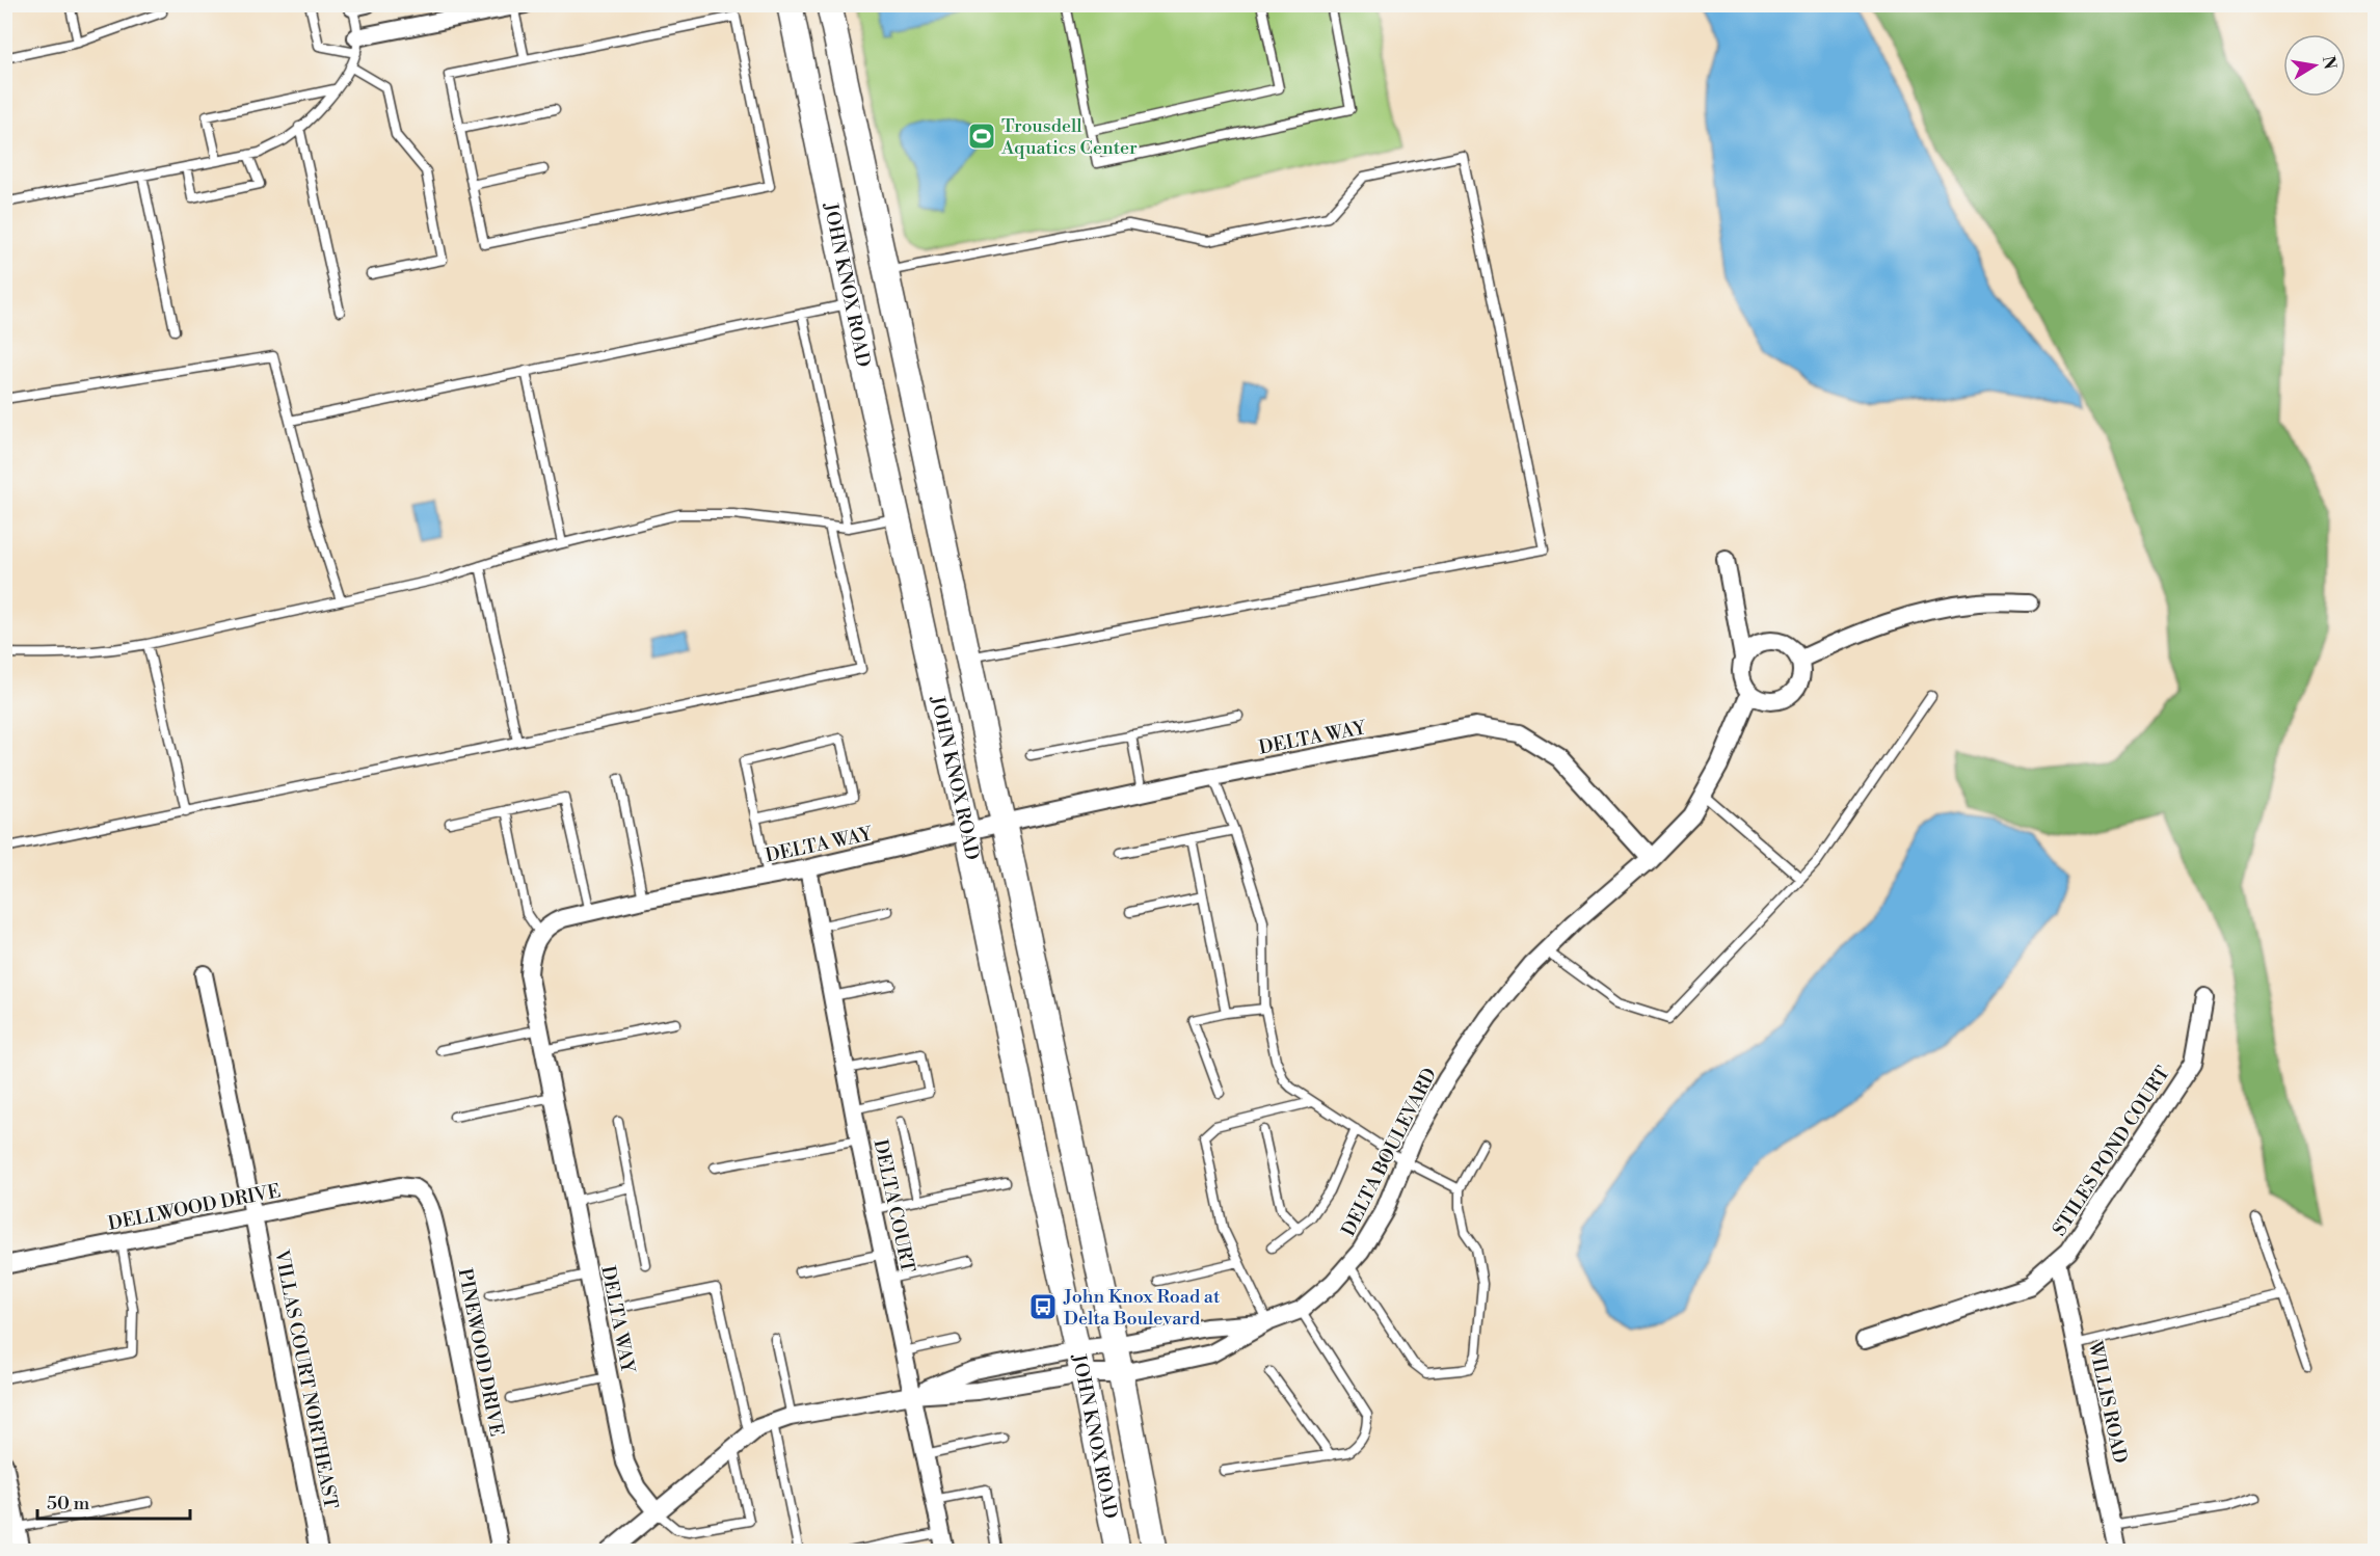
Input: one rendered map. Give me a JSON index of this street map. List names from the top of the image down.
{
  "streets": {
    "main road": ["JOHN KNOX ROAD"],
    "street": [
      "DELTA WAY",
      "STILES POND COURT",
      "DELTA BOULEVARD",
      "DELTA COURT",
      "DELLWOOD DRIVE",
      "PINEWOOD DRIVE",
      "VILLAS COURT NORTHEAST",
      "WILLIS ROAD"
    ]
  },
  "crossings": [
    ["JOHN KNOX ROAD", "DELTA WAY"],
    ["JOHN KNOX ROAD", "DELTA BOULEVARD"],
    ["DELTA WAY", "DELTA BOULEVARD"],
    ["DELTA WAY", "DELTA COURT"],
    ["STILES POND COURT", "WILLIS ROAD"],
    ["DELTA BOULEVARD", "DELTA COURT"],
    ["DELLWOOD DRIVE", "PINEWOOD DRIVE"],
    ["DELLWOOD DRIVE", "VILLAS COURT NORTHEAST"]
  ],
  "places": {
    "sports": ["Trousdell Aquatics Center"],
    "bus stop": ["John Knox Road at Delta Boulevard"]
  },
  "scale_bar": "50 m",
  "north": "right"
}
